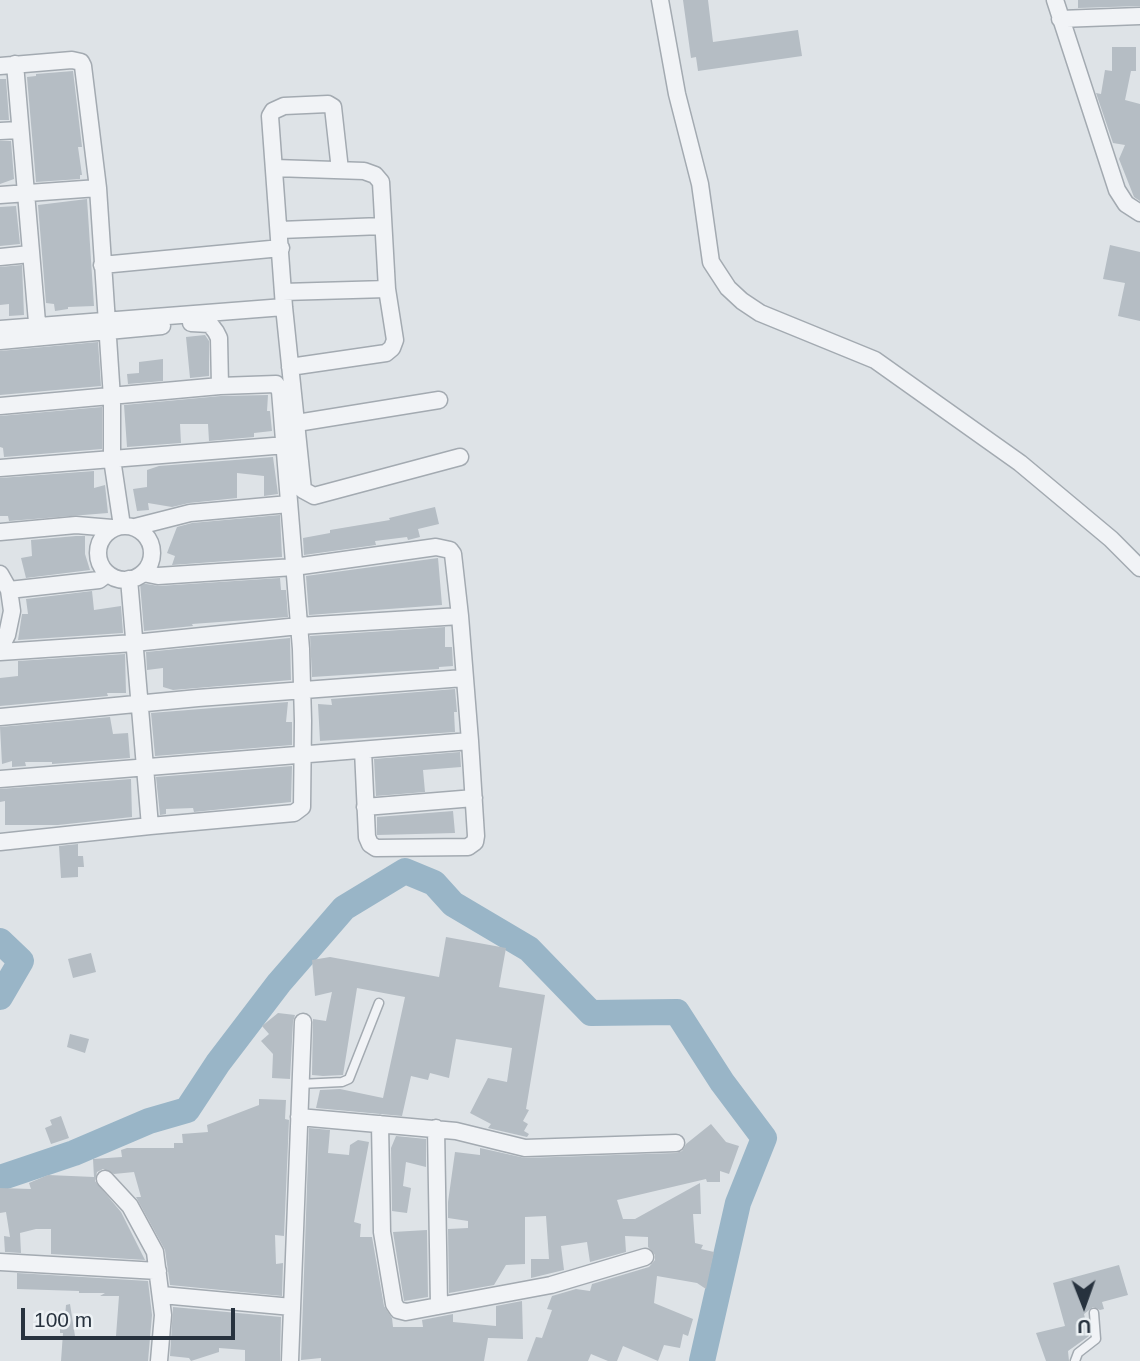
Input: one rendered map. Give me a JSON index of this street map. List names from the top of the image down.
{
  "scale_bar": "100 m",
  "north": "bottom"
}
